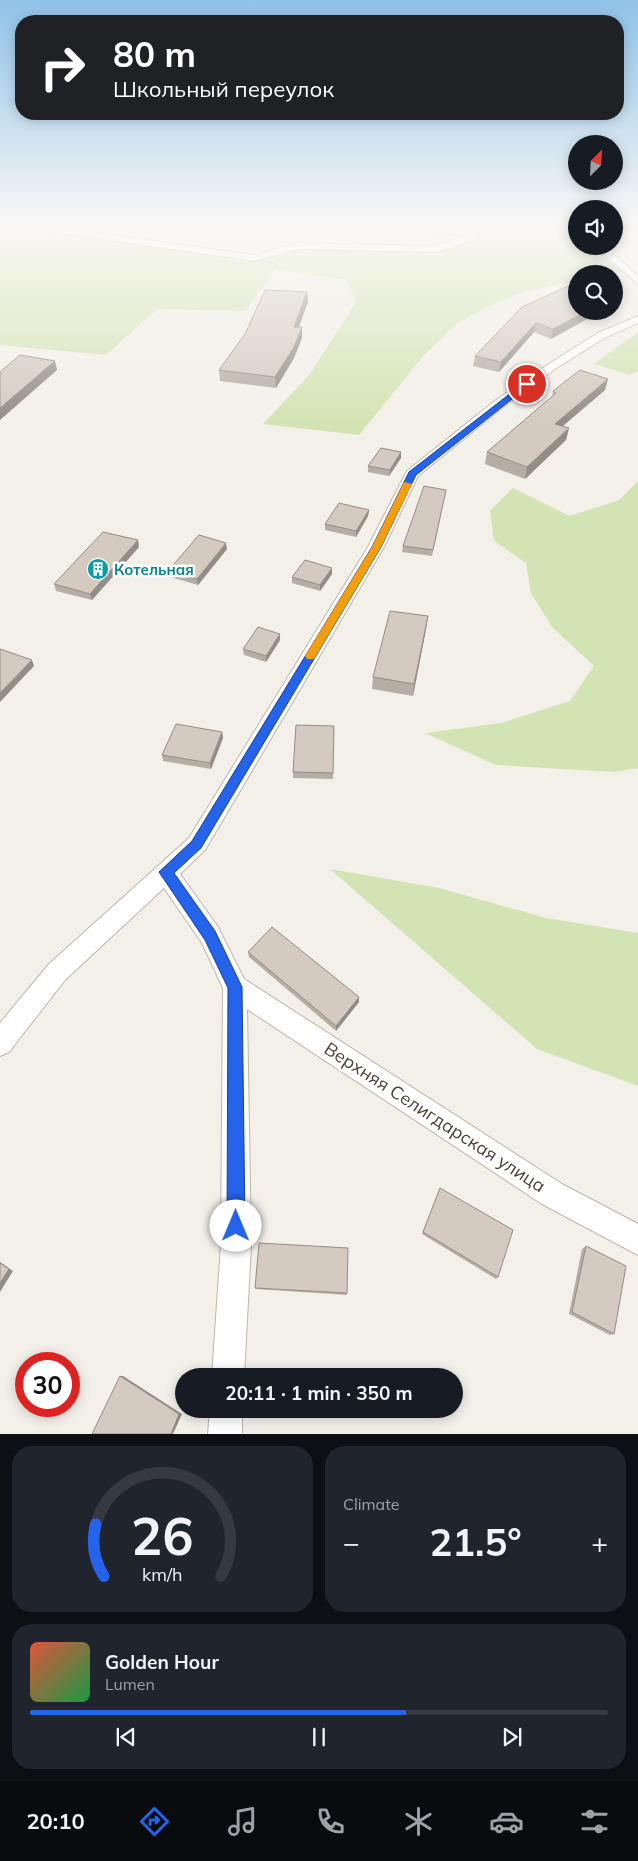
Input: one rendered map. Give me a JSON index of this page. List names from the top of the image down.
{
  "streets": {
    "street": ["Верхняя Селигдарская улица"]
  },
  "places": {
    "building": ["Котельная"]
  },
  "north": "top right",
  "page": {
    "turn": ["80 m", "Школьный переулок"],
    "limit": "30",
    "trip": "20:11 · 1 min · 350 m",
    "tile": "Climate",
    "heat": ["−", "21.5°", "+"],
    "song": ["Golden Hour", "Lumen"],
    "tabs": "20:10",
    "gauge": ["26", "km/h"]
  }
}
